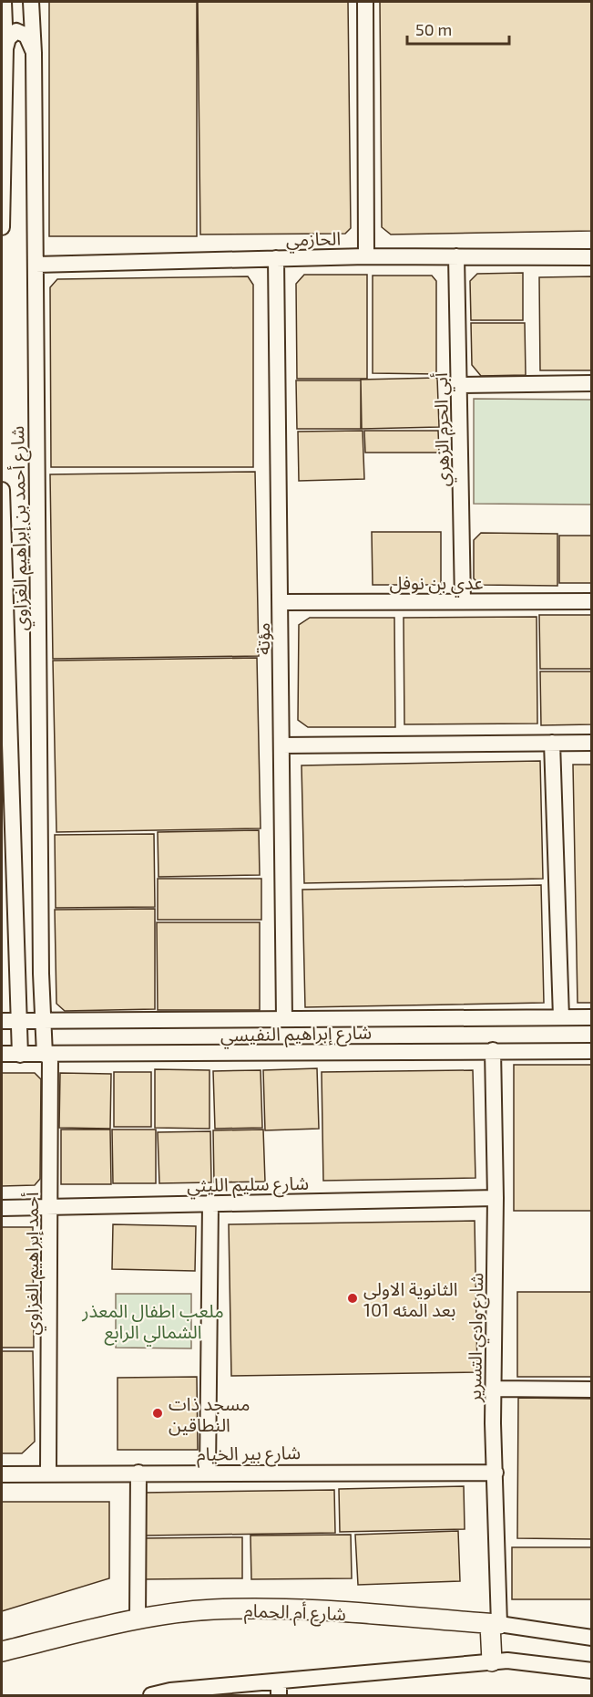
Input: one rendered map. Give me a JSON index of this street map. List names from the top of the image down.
{
  "streets": {
    "main road": ["شارع أم الحمام"],
    "street": [
      "الحازمي",
      "أبي الحرم الزهري",
      "شارع أحمد بن إبراهيم الغزاوي",
      "عدي بن نوفل",
      "مؤتة",
      "شارع إبراهيم النفيسي",
      "شارع سليم الليثي",
      "أحمد إبراهيم الغزاوي",
      "شارع وادي التسرير",
      "شارع بير الخيام"
    ]
  },
  "crossings": [
    ["الحازمي", "أبي الحرم الزهري"],
    ["الحازمي", "شارع أحمد بن إبراهيم الغزاوي"],
    ["الحازمي", "مؤتة"],
    ["أبي الحرم الزهري", "عدي بن نوفل"],
    ["شارع أحمد بن إبراهيم الغزاوي", "شارع إبراهيم النفيسي"],
    ["شارع أحمد بن إبراهيم الغزاوي", "أحمد إبراهيم الغزاوي"],
    ["عدي بن نوفل", "مؤتة"],
    ["مؤتة", "شارع إبراهيم النفيسي"],
    ["شارع إبراهيم النفيسي", "أحمد إبراهيم الغزاوي"],
    ["شارع إبراهيم النفيسي", "شارع وادي التسرير"],
    ["شارع سليم الليثي", "أحمد إبراهيم الغزاوي"],
    ["شارع سليم الليثي", "شارع وادي التسرير"],
    ["أحمد إبراهيم الغزاوي", "شارع بير الخيام"],
    ["شارع وادي التسرير", "شارع بير الخيام"],
    ["شارع وادي التسرير", "شارع أم الحمام"]
  ],
  "parks": ["ملعب اطفال المعذر الشمالي الرابع"],
  "places": ["الثانوية الاولى بعد المئه 101", "مسجد ذات النطاقين"],
  "scale_bar": "50 m"
}
